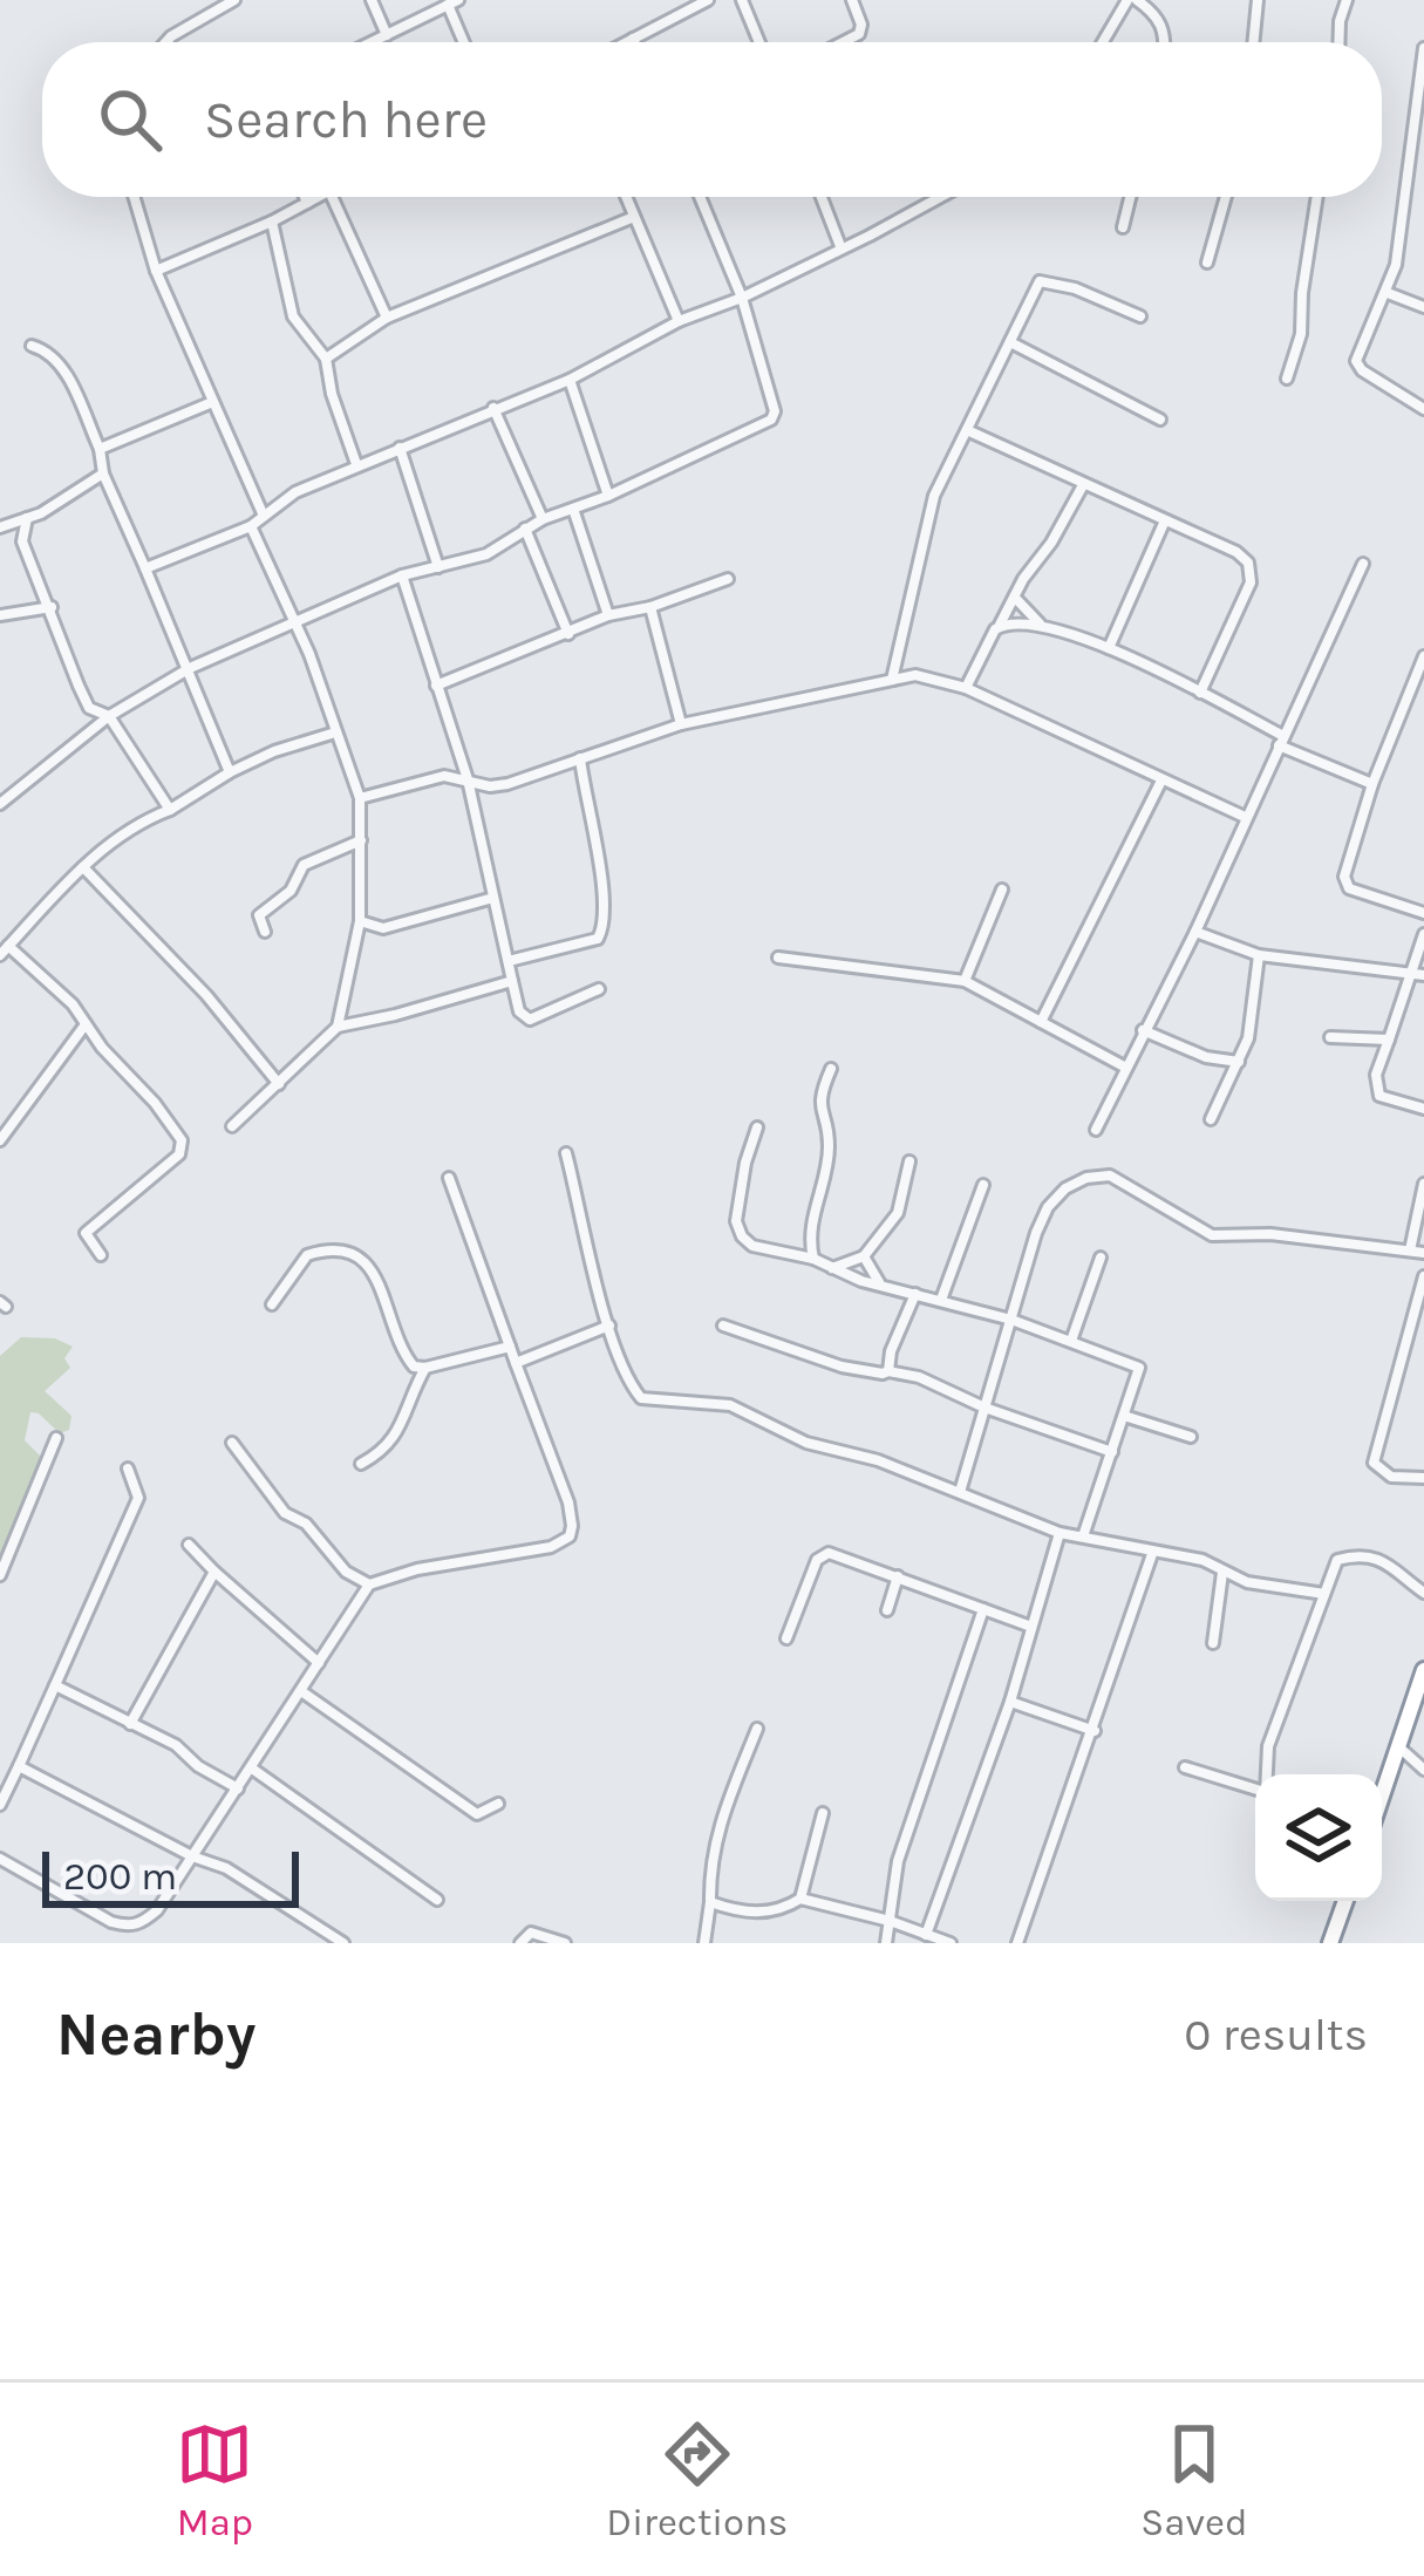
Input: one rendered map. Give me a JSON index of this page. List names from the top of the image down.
{
  "scale_bar": "200 m",
  "page": {
    "search": "Search here",
    "scale": "200 m",
    "heading": ["Nearby", "0 results"],
    "nav": ["Map", "Directions", "Saved"]
  }
}
